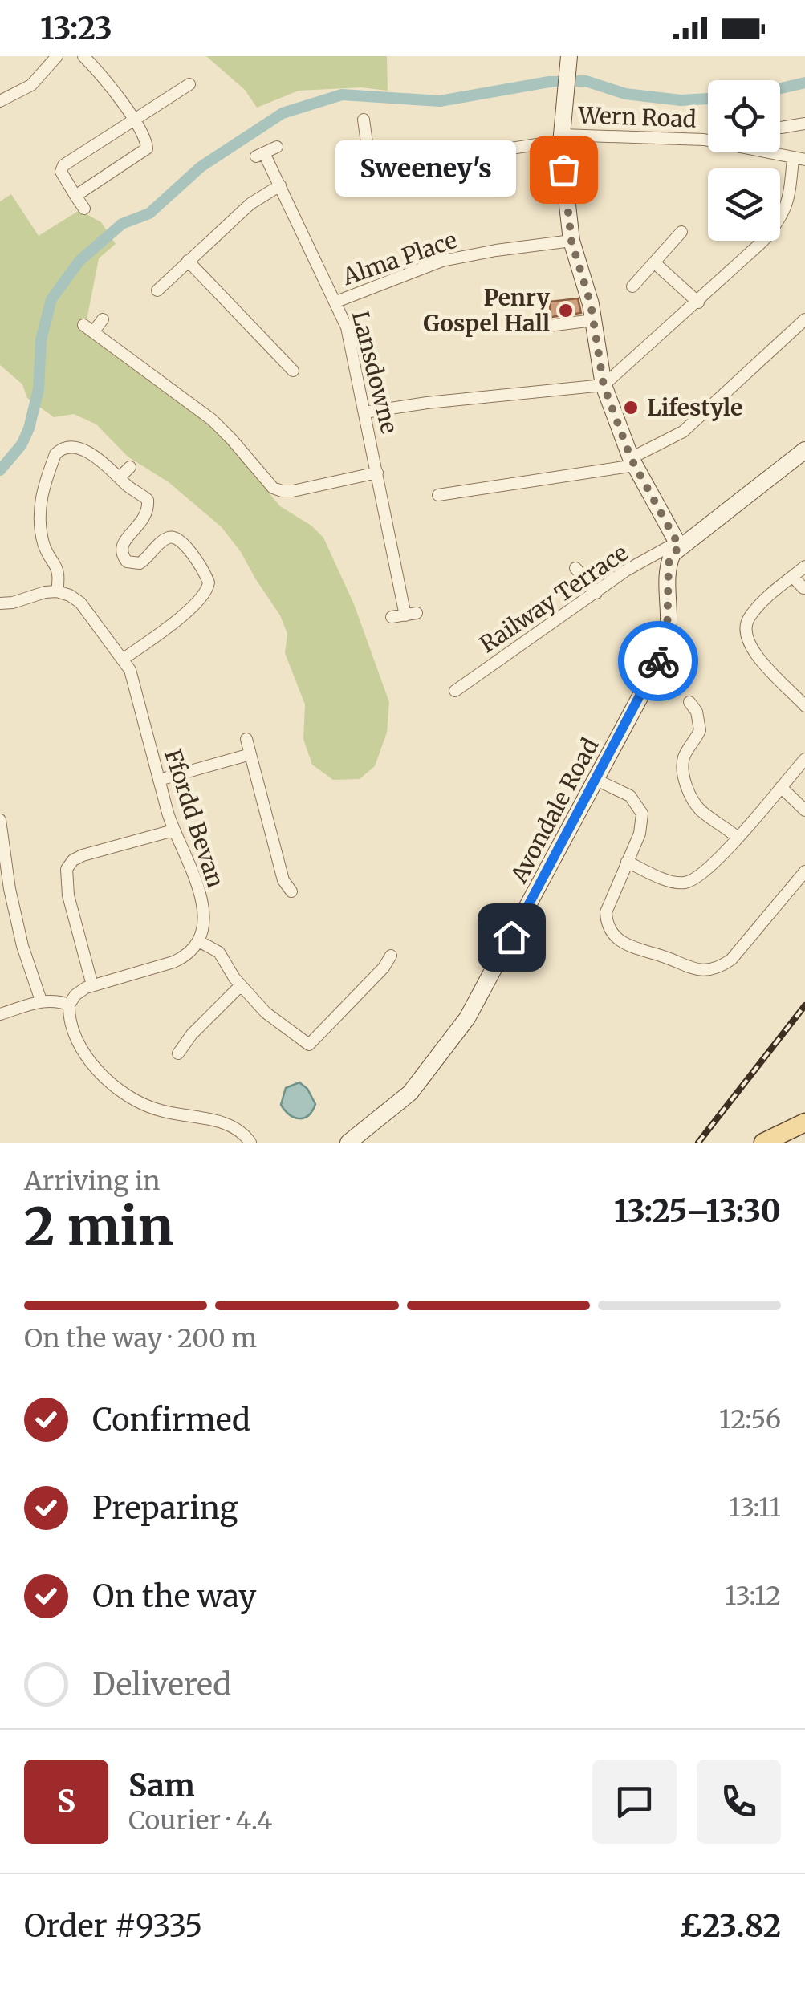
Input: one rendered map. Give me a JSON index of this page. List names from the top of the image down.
{
  "streets": {
    "street": [
      "Wern Road",
      "Alma Place",
      "Lansdowne",
      "Railway Terrace",
      "Avondale Road",
      "Ffordd Bevan"
    ]
  },
  "crossings": [
    ["Alma Place", "Lansdowne"],
    ["Railway Terrace", "Avondale Road"]
  ],
  "places": ["Sweeney's", "Penry Gospel Hall", "Lifestyle"],
  "page": {
    "status": "13:23",
    "bubble": "Sweeney's",
    "heading": ["2 min", "Arriving in", "13:25–13:30"],
    "panel": [
      "Sam",
      "Courier · 4.4",
      "Order #9335",
      "£23.82"
    ],
    "bar": "On the way · 200 m",
    "list": [
      ["Confirmed", "12:56"],
      ["Preparing", "13:11"],
      ["On the way", "13:12"],
      "Delivered"
    ],
    "round": "S"
  }
}
